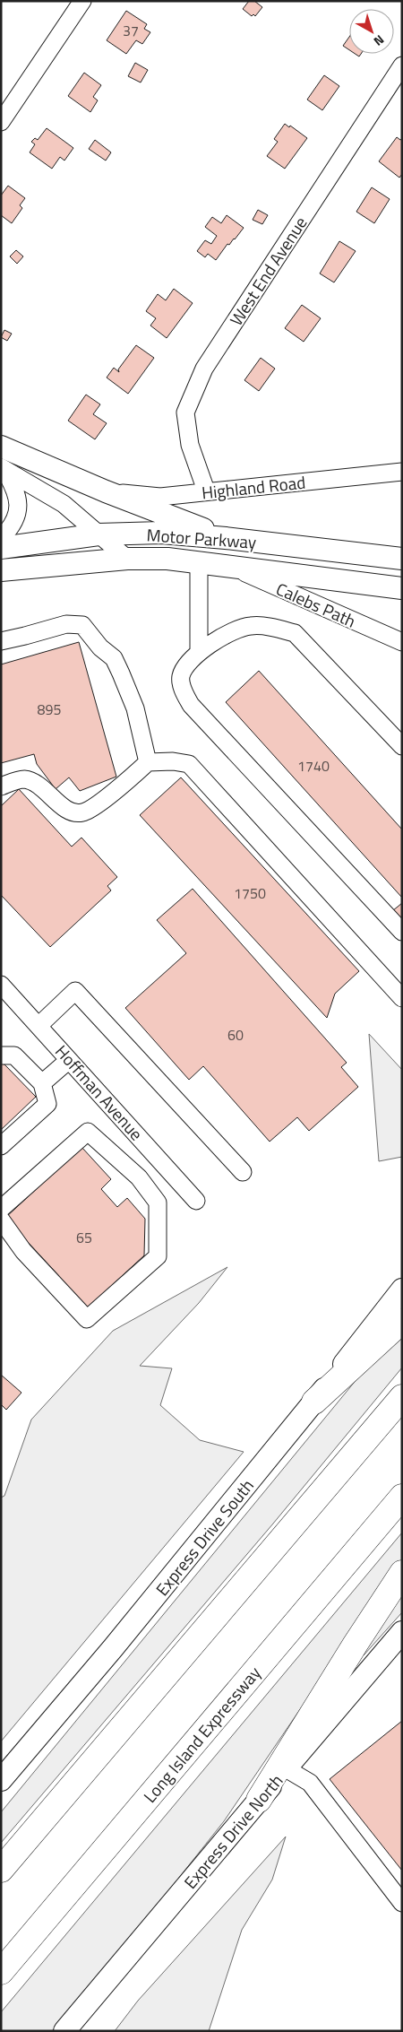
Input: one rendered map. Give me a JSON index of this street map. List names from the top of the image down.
{
  "streets": {
    "highway": ["Long Island Expressway"],
    "main road": ["Motor Parkway", "Express Drive South", "Express Drive North"],
    "street": [
      "West End Avenue",
      "Highland Road",
      "Calebs Path",
      "Hoffman Avenue"
    ]
  },
  "crossings": [
    ["West End Avenue", "Highland Road"],
    ["Motor Parkway", "Calebs Path"]
  ],
  "house_numbers": [
    "37",
    "895",
    "1740",
    "1750",
    "60",
    "65"
  ],
  "north": "bottom right"
}
